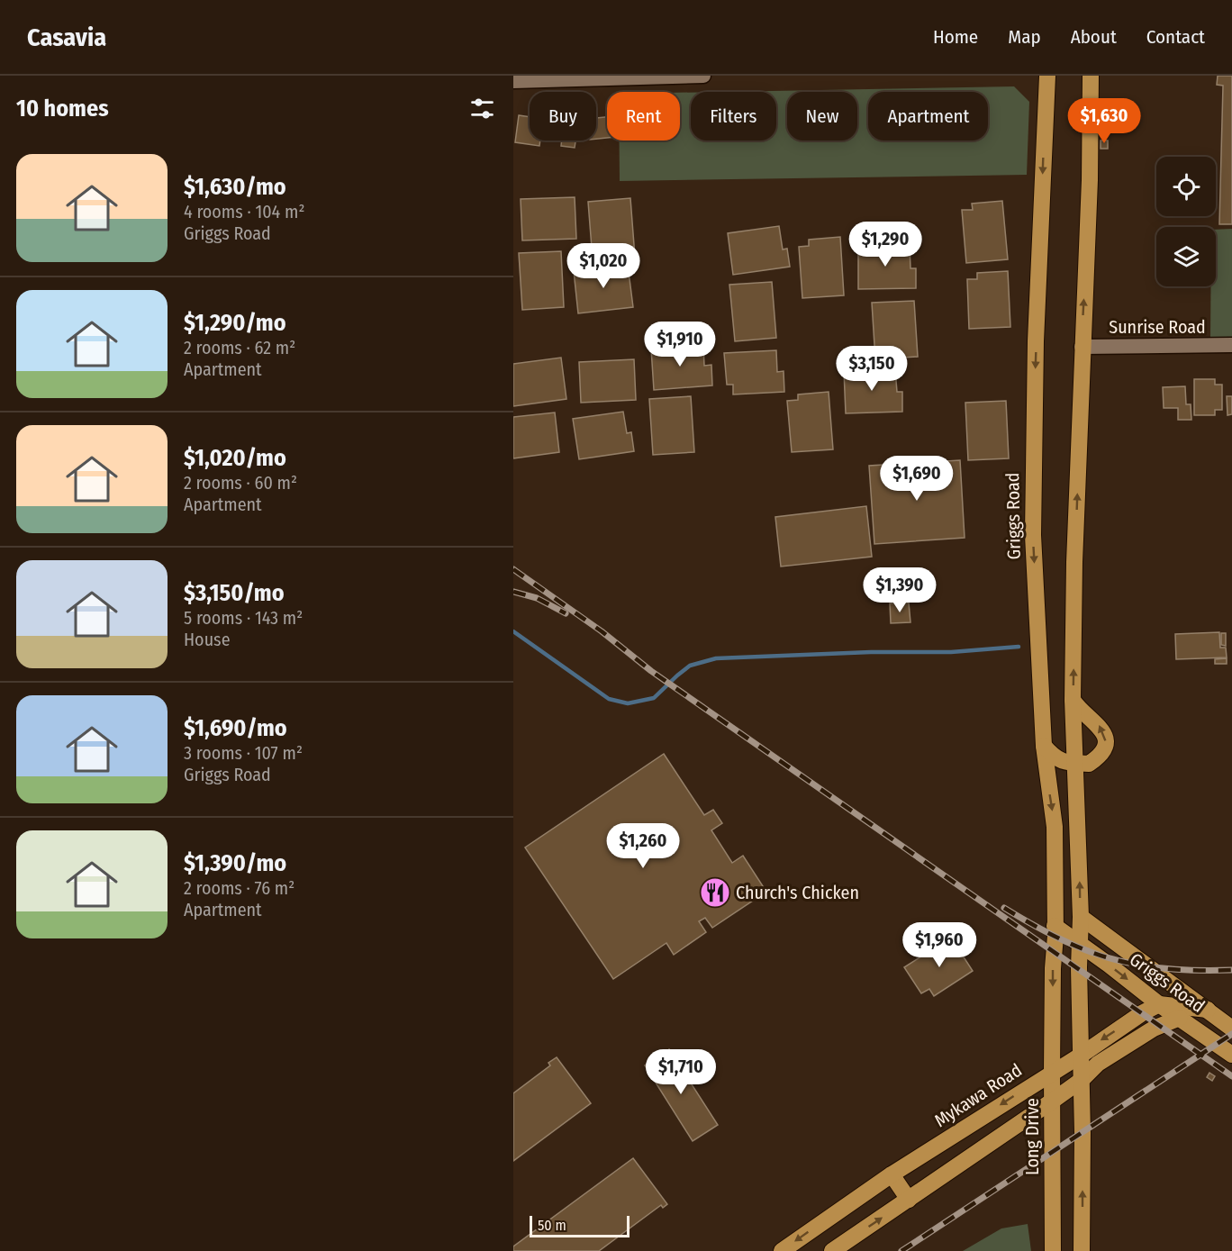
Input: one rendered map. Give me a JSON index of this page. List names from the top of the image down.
{
  "streets": {
    "main road": ["Griggs Road", "Mykawa Road", "Long Drive"],
    "street": ["Sunrise Road"]
  },
  "crossings": [
    ["Griggs Road", "Mykawa Road"],
    ["Griggs Road", "Long Drive"],
    ["Mykawa Road", "Long Drive"]
  ],
  "places": {
    "restaurant": ["Church's Chicken"]
  },
  "scale_bar": "50 m",
  "page": {
    "header": "Casavia",
    "nav": [
      "Home",
      "Map",
      "About",
      "Contact"
    ],
    "heading": "10 homes",
    "chip": [
      "Buy",
      "Rent",
      "Filters",
      "New",
      "Apartment"
    ],
    "price": [
      "$1,630",
      "$1,290",
      "$1,020",
      "$1,910",
      "$3,150",
      "$1,690",
      "$1,390",
      "$1,260",
      "$1,960",
      "$1,710"
    ],
    "list": [
      {
        "name": "$1,630/mo",
        "note": "4 rooms · 104 m² · Griggs Road"
      },
      {
        "name": "$1,290/mo",
        "note": "2 rooms · 62 m² · Apartment"
      },
      {
        "name": "$1,020/mo",
        "note": "2 rooms · 60 m² · Apartment"
      },
      {
        "name": "$3,150/mo",
        "note": "5 rooms · 143 m² · House"
      },
      {
        "name": "$1,690/mo",
        "note": "3 rooms · 107 m² · Griggs Road"
      },
      {
        "name": "$1,390/mo",
        "note": "2 rooms · 76 m² · Apartment"
      }
    ],
    "scale": "50 m"
  }
}
